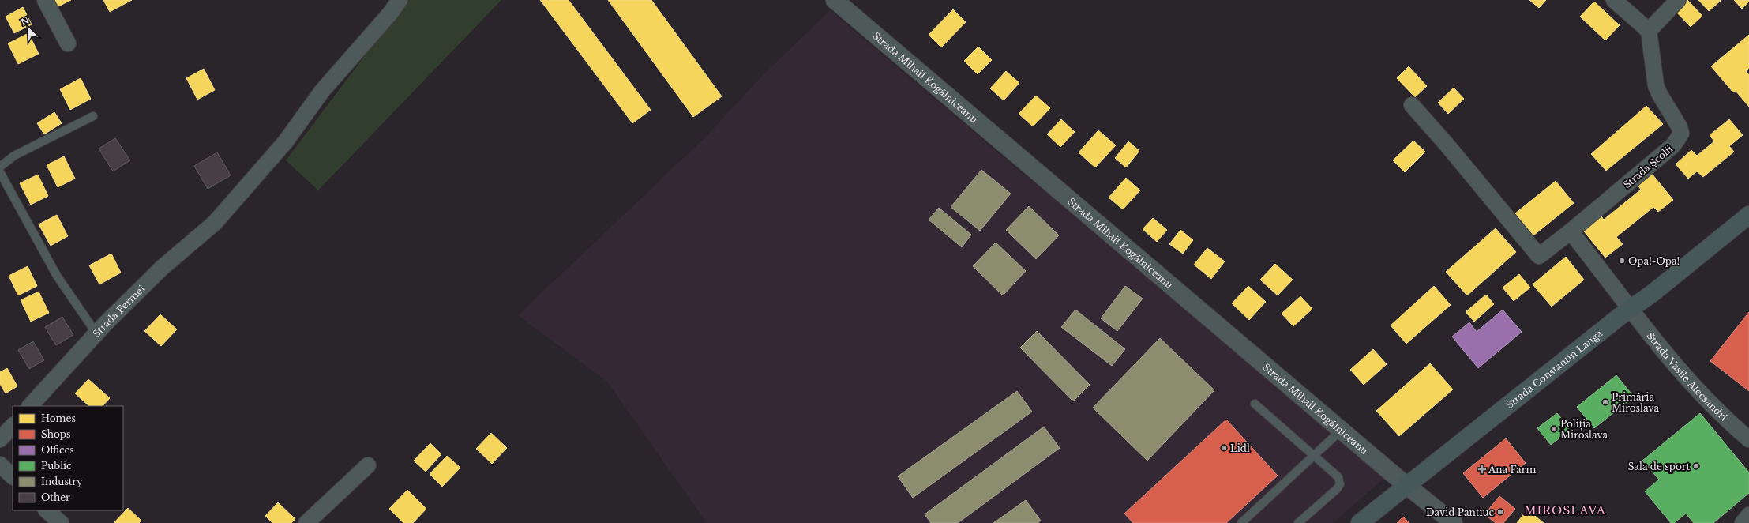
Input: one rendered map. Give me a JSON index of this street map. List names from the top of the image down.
{
  "streets": {
    "main road": ["Strada Constantin Langa"],
    "street": [
      "Strada Mihail Kogălniceanu",
      "Strada Școlii",
      "Strada Fermei",
      "Strada Vasile Alecsandri"
    ]
  },
  "crossings": [
    ["Strada Mihail Kogălniceanu", "Strada Constantin Langa"],
    ["Strada Constantin Langa", "Strada Vasile Alecsandri"]
  ],
  "districts": ["MIROSLAVA"],
  "places": {
    "other": [
      "Opa!-Opa!",
      "Primăria Miroslava",
      "Poliția Miroslava",
      "Lidl",
      "Sala de sport",
      "David Pantiuc"
    ],
    "health": ["Ana Farm"]
  },
  "legend": [
    "Homes",
    "Shops",
    "Offices",
    "Public",
    "Industry",
    "Other"
  ],
  "north": "top left"
}
